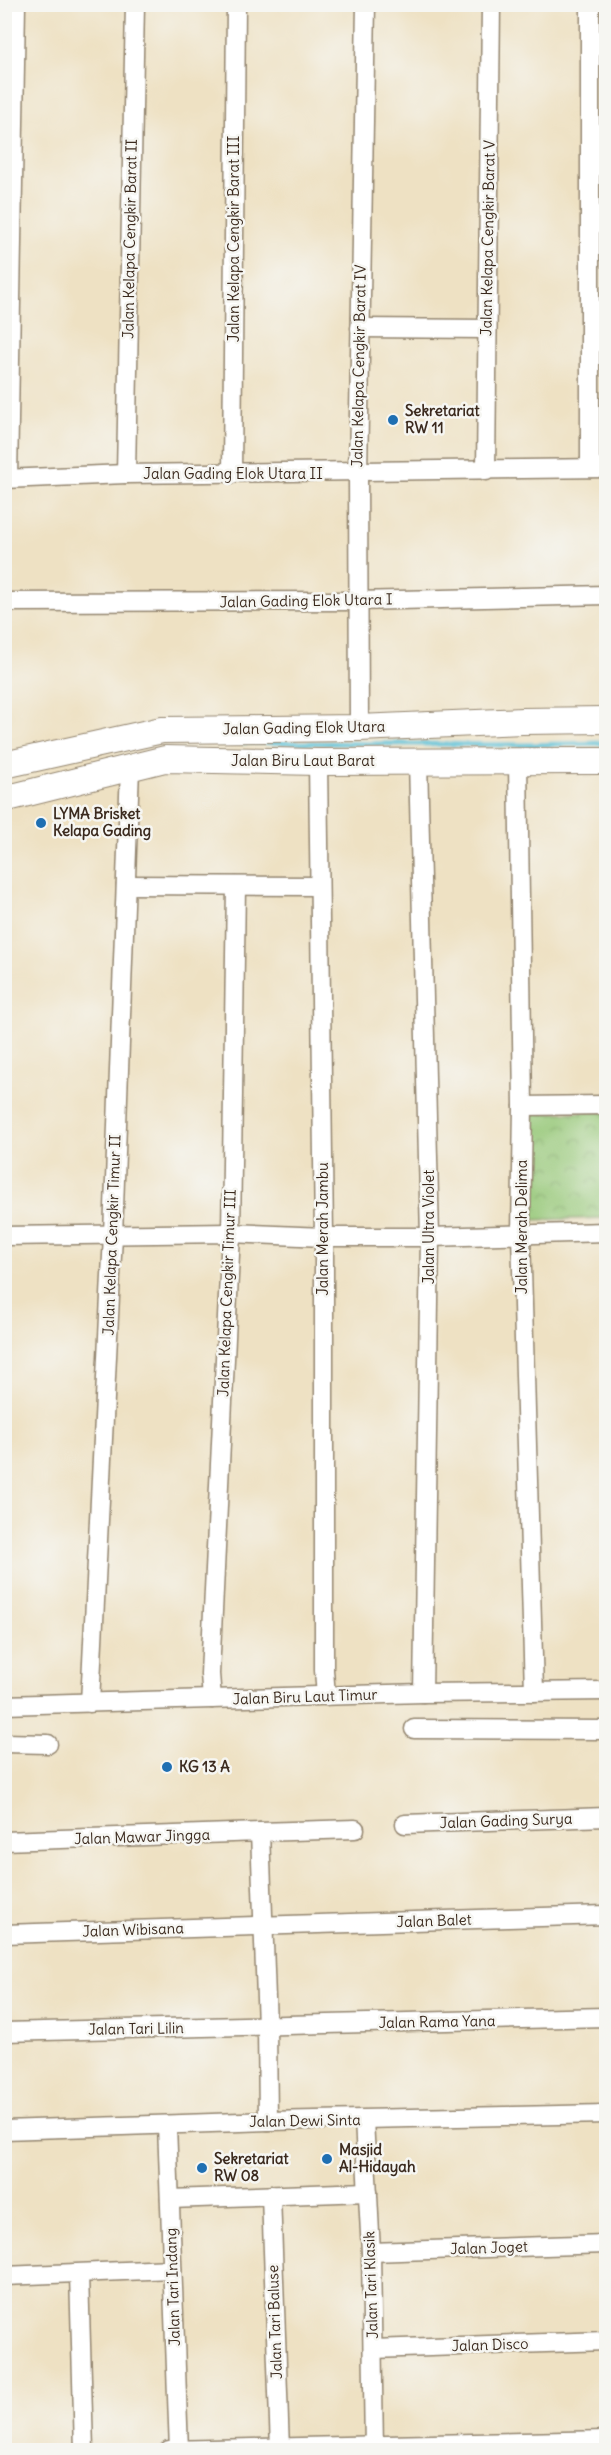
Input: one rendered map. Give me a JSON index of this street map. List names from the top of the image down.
{
  "streets": {
    "street": [
      "Jalan Kelapa Cengkir Barat V",
      "Jalan Kelapa Cengkir Barat II",
      "Jalan Kelapa Cengkir Barat III",
      "Jalan Kelapa Cengkir Barat IV",
      "Jalan Gading Elok Utara II",
      "Jalan Gading Elok Utara I",
      "Jalan Gading Elok Utara",
      "Jalan Biru Laut Barat",
      "Jalan Ultra Violet",
      "Jalan Merah Delima",
      "Jalan Merah Jambu",
      "Jalan Kelapa Cengkir Timur II",
      "Jalan Kelapa Cengkir Timur III",
      "Jalan Biru Laut Timur",
      "Jalan Gading Surya",
      "Jalan Mawar Jingga",
      "Jalan Balet",
      "Jalan Wibisana",
      "Jalan Rama Yana",
      "Jalan Tari Lilin",
      "Jalan Dewi Sinta",
      "Jalan Joget",
      "Jalan Tari Klasik",
      "Jalan Tari Indang",
      "Jalan Tari Baluse",
      "Jalan Disco"
    ]
  },
  "crossings": [
    ["Jalan Kelapa Cengkir Barat V", "Jalan Gading Elok Utara II"],
    ["Jalan Kelapa Cengkir Barat II", "Jalan Gading Elok Utara II"],
    ["Jalan Kelapa Cengkir Barat III", "Jalan Gading Elok Utara II"],
    ["Jalan Kelapa Cengkir Barat IV", "Jalan Gading Elok Utara II"],
    ["Jalan Kelapa Cengkir Barat IV", "Jalan Gading Elok Utara I"],
    ["Jalan Kelapa Cengkir Barat IV", "Jalan Gading Elok Utara"],
    ["Jalan Biru Laut Barat", "Jalan Ultra Violet"],
    ["Jalan Biru Laut Barat", "Jalan Merah Delima"],
    ["Jalan Biru Laut Barat", "Jalan Merah Jambu"],
    ["Jalan Biru Laut Barat", "Jalan Kelapa Cengkir Timur II"],
    ["Jalan Ultra Violet", "Jalan Biru Laut Timur"],
    ["Jalan Merah Delima", "Jalan Biru Laut Timur"],
    ["Jalan Merah Jambu", "Jalan Biru Laut Timur"],
    ["Jalan Kelapa Cengkir Timur II", "Jalan Biru Laut Timur"],
    ["Jalan Kelapa Cengkir Timur III", "Jalan Biru Laut Timur"],
    ["Jalan Balet", "Jalan Wibisana"],
    ["Jalan Rama Yana", "Jalan Tari Lilin"],
    ["Jalan Dewi Sinta", "Jalan Tari Klasik"],
    ["Jalan Dewi Sinta", "Jalan Tari Indang"],
    ["Jalan Joget", "Jalan Tari Klasik"],
    ["Jalan Tari Klasik", "Jalan Disco"]
  ],
  "places": [
    "Sekretariat RW 11",
    "LYMA Brisket Kelapa Gading",
    "KG 13 A",
    "Masjid Al-Hidayah",
    "Sekretariat RW 08"
  ]
}
